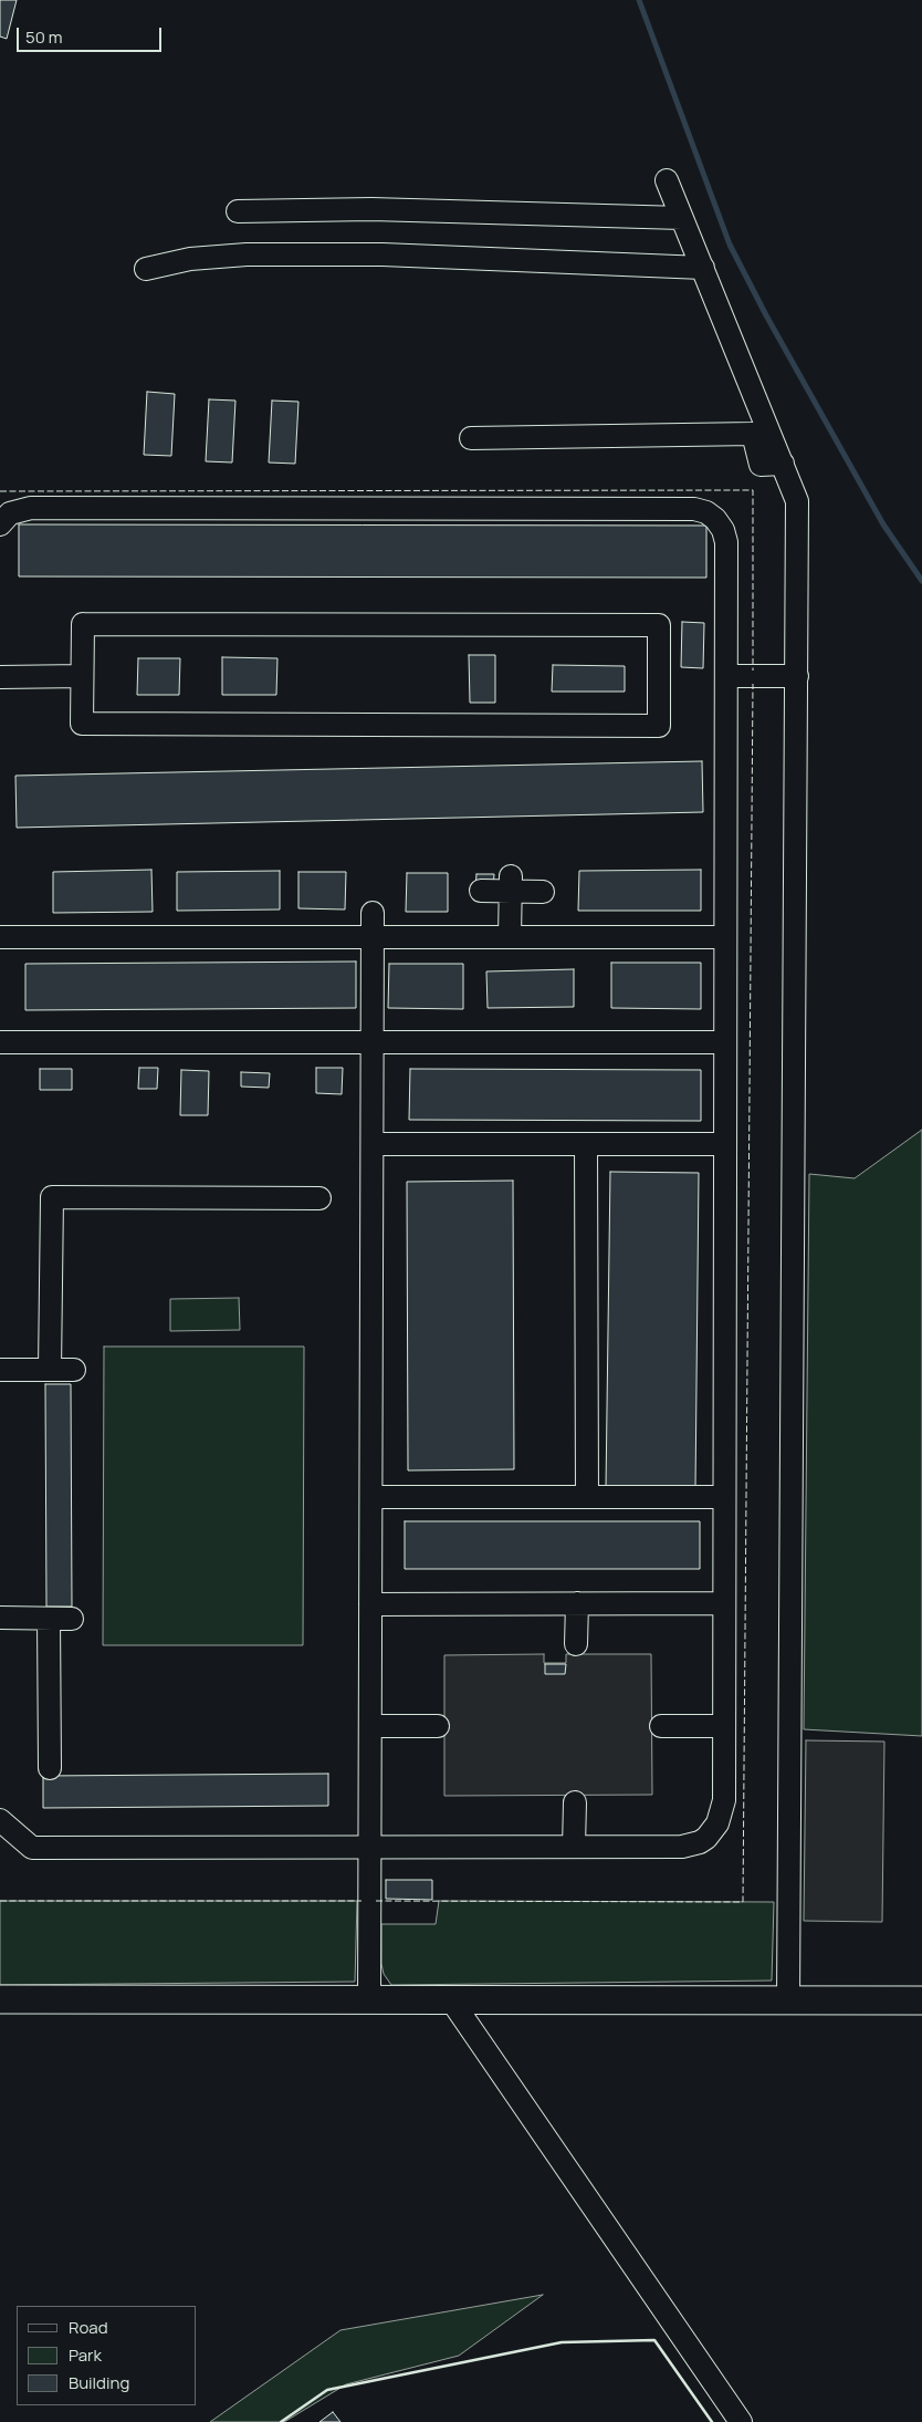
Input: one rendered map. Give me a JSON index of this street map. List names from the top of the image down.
{
  "legend": ["Road", "Park", "Building"],
  "scale_bar": "50 m"
}
